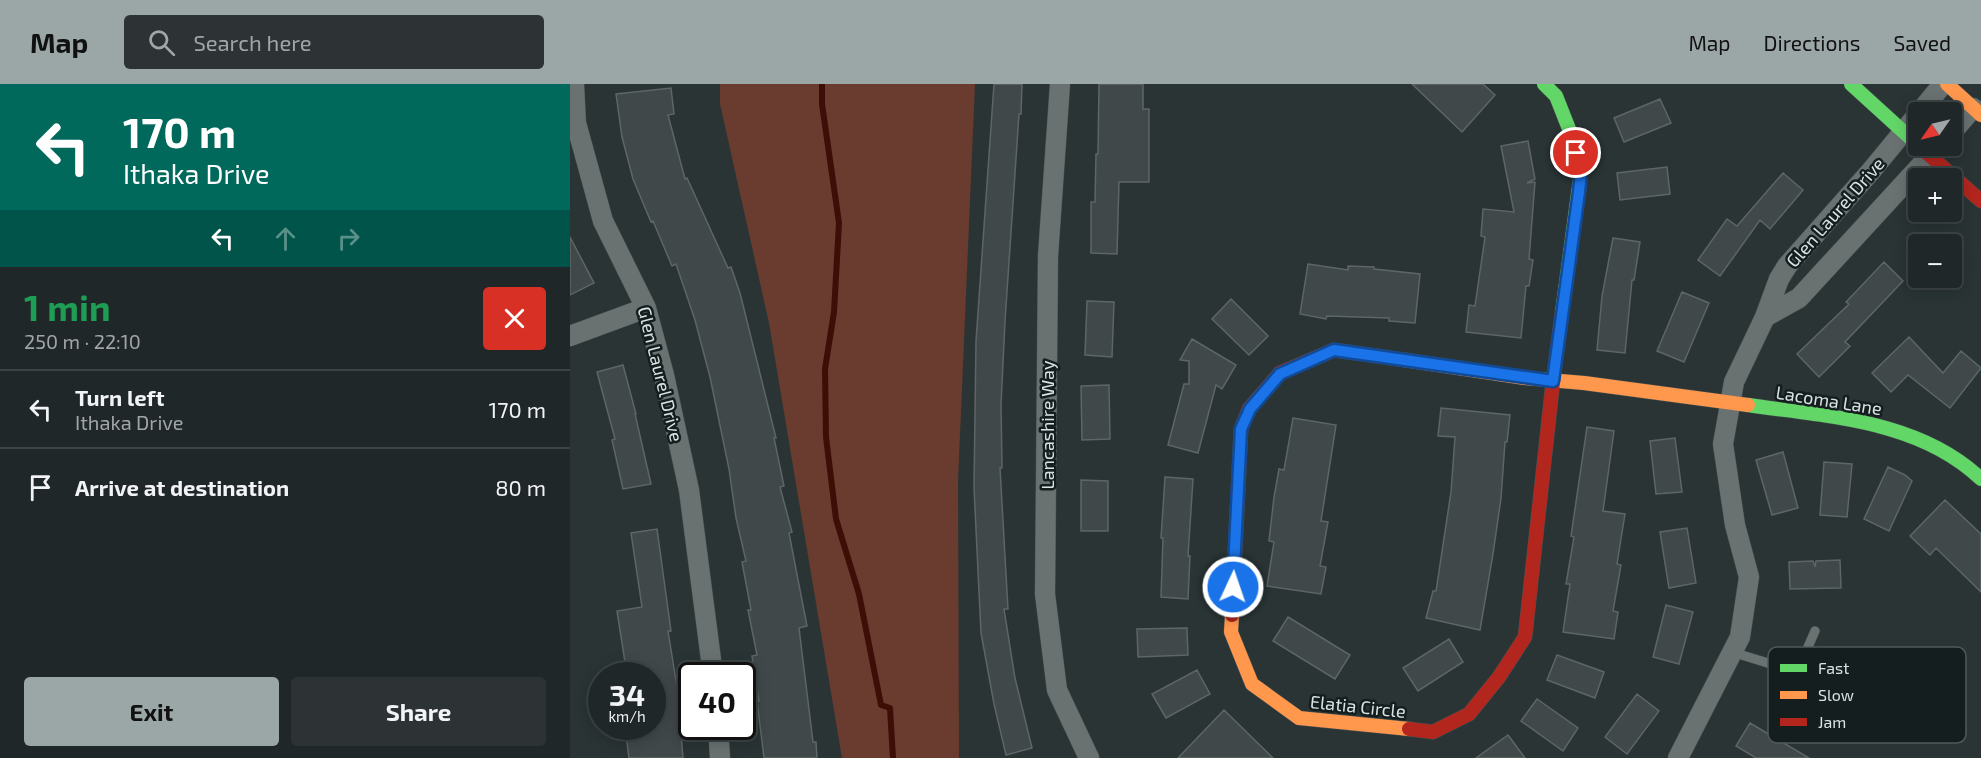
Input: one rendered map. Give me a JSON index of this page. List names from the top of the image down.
{
  "streets": {
    "main road": ["Lacoma Lane", "Elatia Circle"],
    "street": ["Glen Laurel Drive", "Lancashire Way"]
  },
  "crossings": [
    ["Glen Laurel Drive", "Lacoma Lane"],
    ["Glen Laurel Drive", "Elatia Circle"],
    ["Lacoma Lane", "Elatia Circle"]
  ],
  "legend": ["Fast", "Slow", "Jam"],
  "north": "bottom left",
  "page": {
    "header": "Map",
    "search": "Search here",
    "nav": ["Map", "Directions", "Saved"],
    "turn": ["170 m", "Ithaka Drive"],
    "map_buttons": ["+", "−"],
    "heading": ["1 min", "250 m · 22:10"],
    "list": [
      {
        "name": "Turn left",
        "note": "Ithaka Drive",
        "value": "170 m"
      },
      {
        "name": "Arrive at destination",
        "value": "80 m"
      }
    ],
    "speed": "34 km/h",
    "limit": "40",
    "buttons": ["Exit", "Share"]
  }
}
